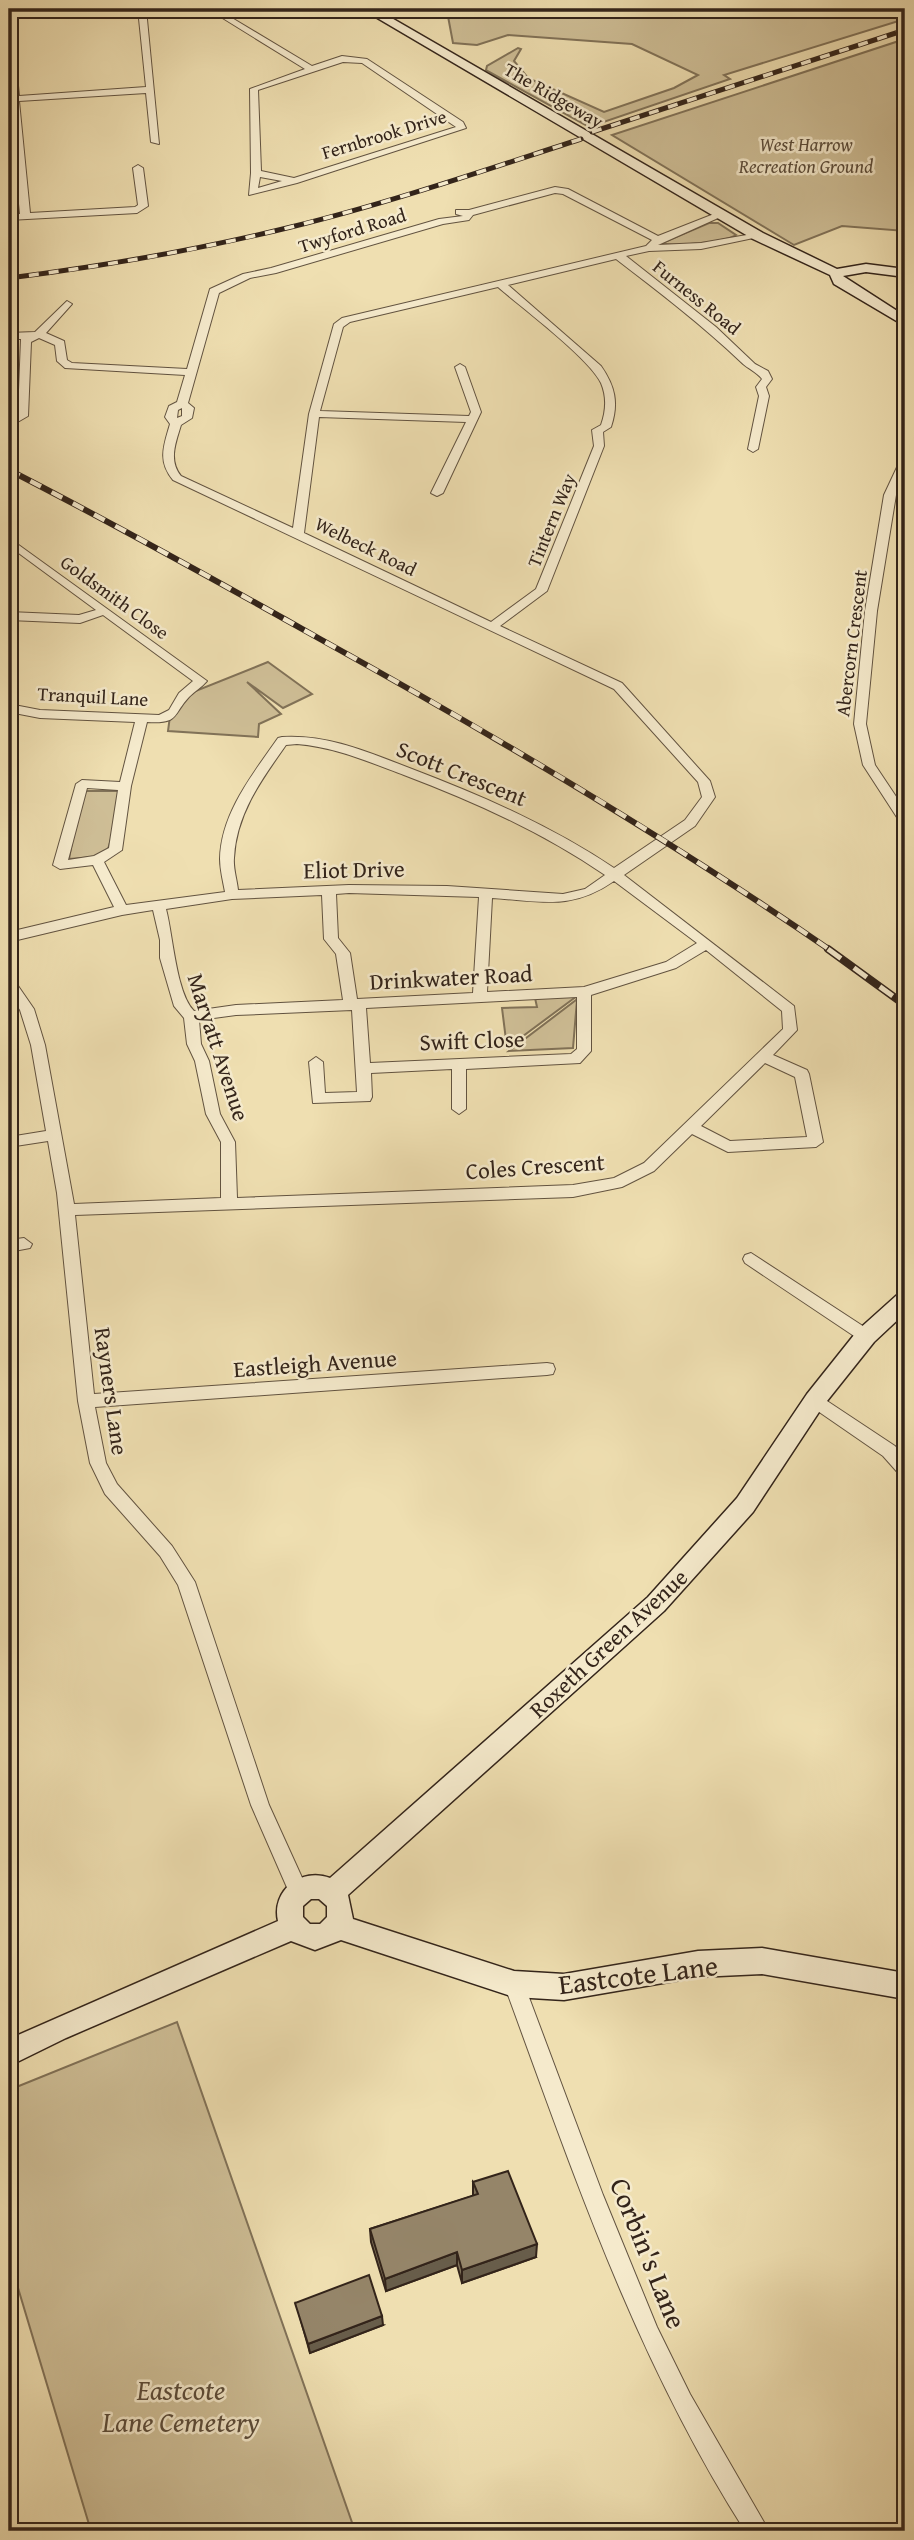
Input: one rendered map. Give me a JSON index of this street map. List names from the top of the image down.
{
  "streets": {
    "street": [
      "The Ridgeway",
      "Fernbrook Drive",
      "Twyford Road",
      "Furness Road",
      "Tintern Way",
      "Welbeck Road",
      "Goldsmith Close",
      "Abercorn Crescent",
      "Tranquil Lane",
      "Scott Crescent",
      "Eliot Drive",
      "Drinkwater Road",
      "Swift Close",
      "Maryatt Avenue",
      "Coles Crescent",
      "Eastleigh Avenue",
      "Rayners Lane",
      "Roxeth Green Avenue",
      "Eastcote Lane",
      "Corbin's Lane"
    ]
  },
  "crossings": [
    ["The Ridgeway", "Welbeck Road"],
    ["Twyford Road", "Welbeck Road"],
    ["Furness Road", "Welbeck Road"],
    ["Tintern Way", "Welbeck Road"],
    ["Welbeck Road", "Scott Crescent"],
    ["Welbeck Road", "Eliot Drive"],
    ["Welbeck Road", "Coles Crescent"],
    ["Goldsmith Close", "Tranquil Lane"],
    ["Scott Crescent", "Eliot Drive"],
    ["Scott Crescent", "Coles Crescent"],
    ["Eliot Drive", "Maryatt Avenue"],
    ["Eliot Drive", "Coles Crescent"],
    ["Drinkwater Road", "Swift Close"],
    ["Drinkwater Road", "Maryatt Avenue"],
    ["Drinkwater Road", "Coles Crescent"],
    ["Maryatt Avenue", "Coles Crescent"],
    ["Coles Crescent", "Rayners Lane"],
    ["Eastleigh Avenue", "Rayners Lane"],
    ["Rayners Lane", "Roxeth Green Avenue"],
    ["Rayners Lane", "Eastcote Lane"],
    ["Roxeth Green Avenue", "Eastcote Lane"],
    ["Eastcote Lane", "Corbin's Lane"]
  ],
  "parks": ["West Harrow Recreation Ground", "Eastcote Lane Cemetery"]
}
